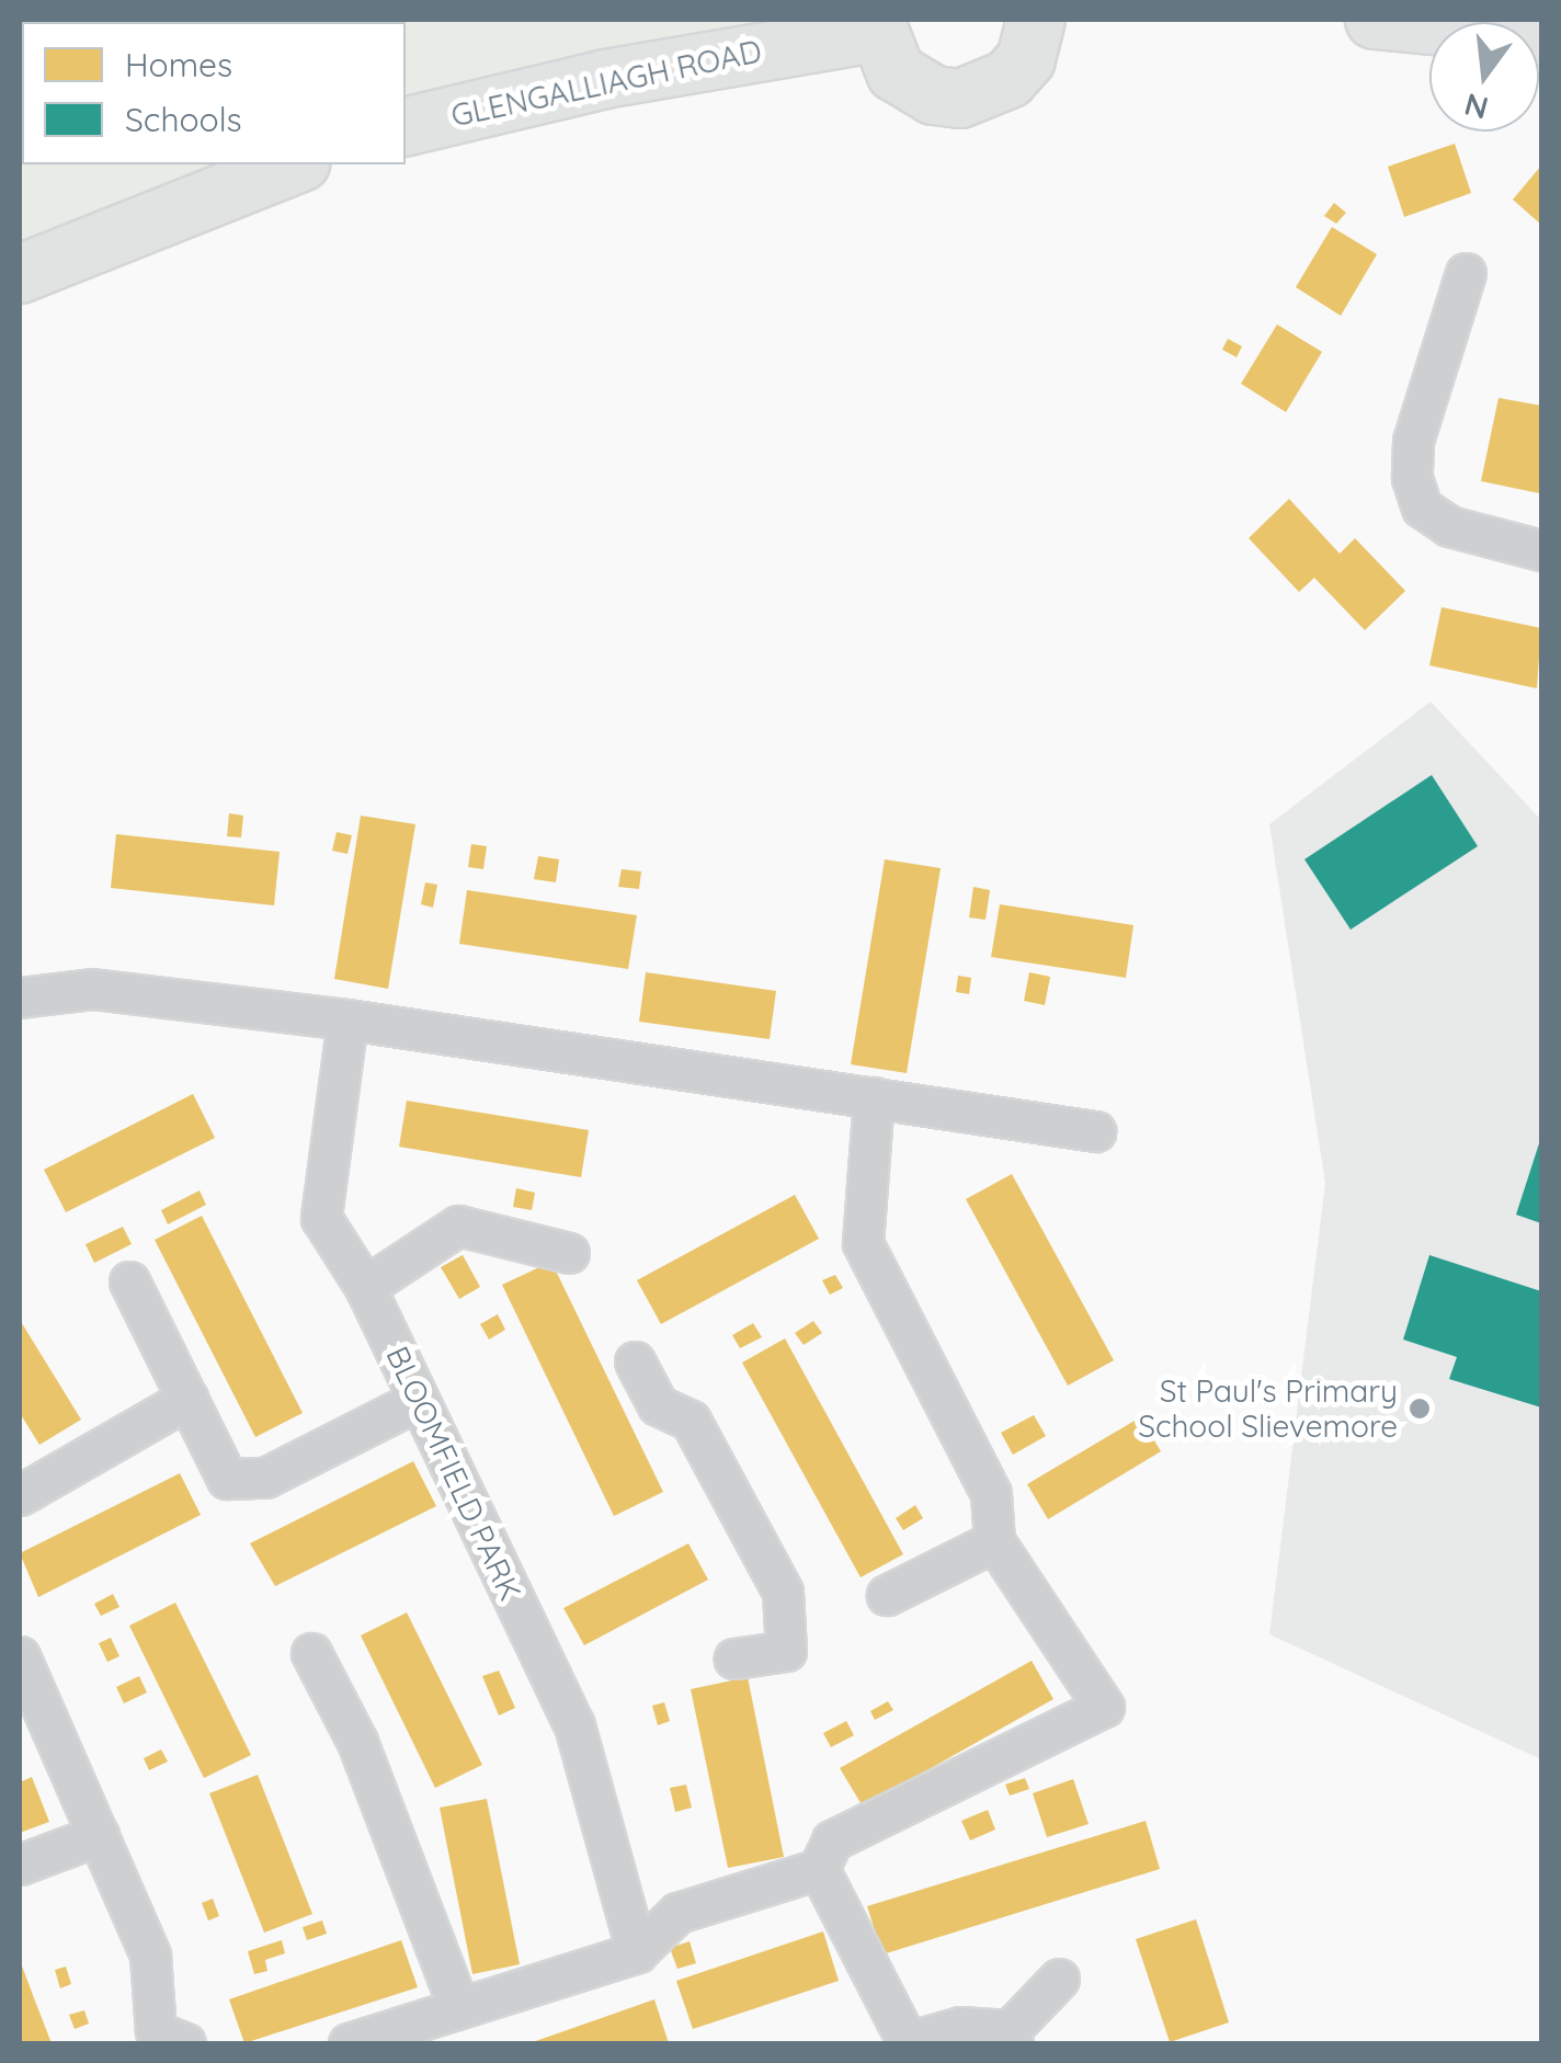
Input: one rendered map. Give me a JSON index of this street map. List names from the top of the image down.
{
  "streets": {
    "main road": ["GLENGALLIAGH ROAD"],
    "street": ["BLOOMFIELD PARK"]
  },
  "places": ["St Paul's Primary School Slievemore"],
  "legend": ["Homes", "Schools"],
  "north": "bottom"
}
